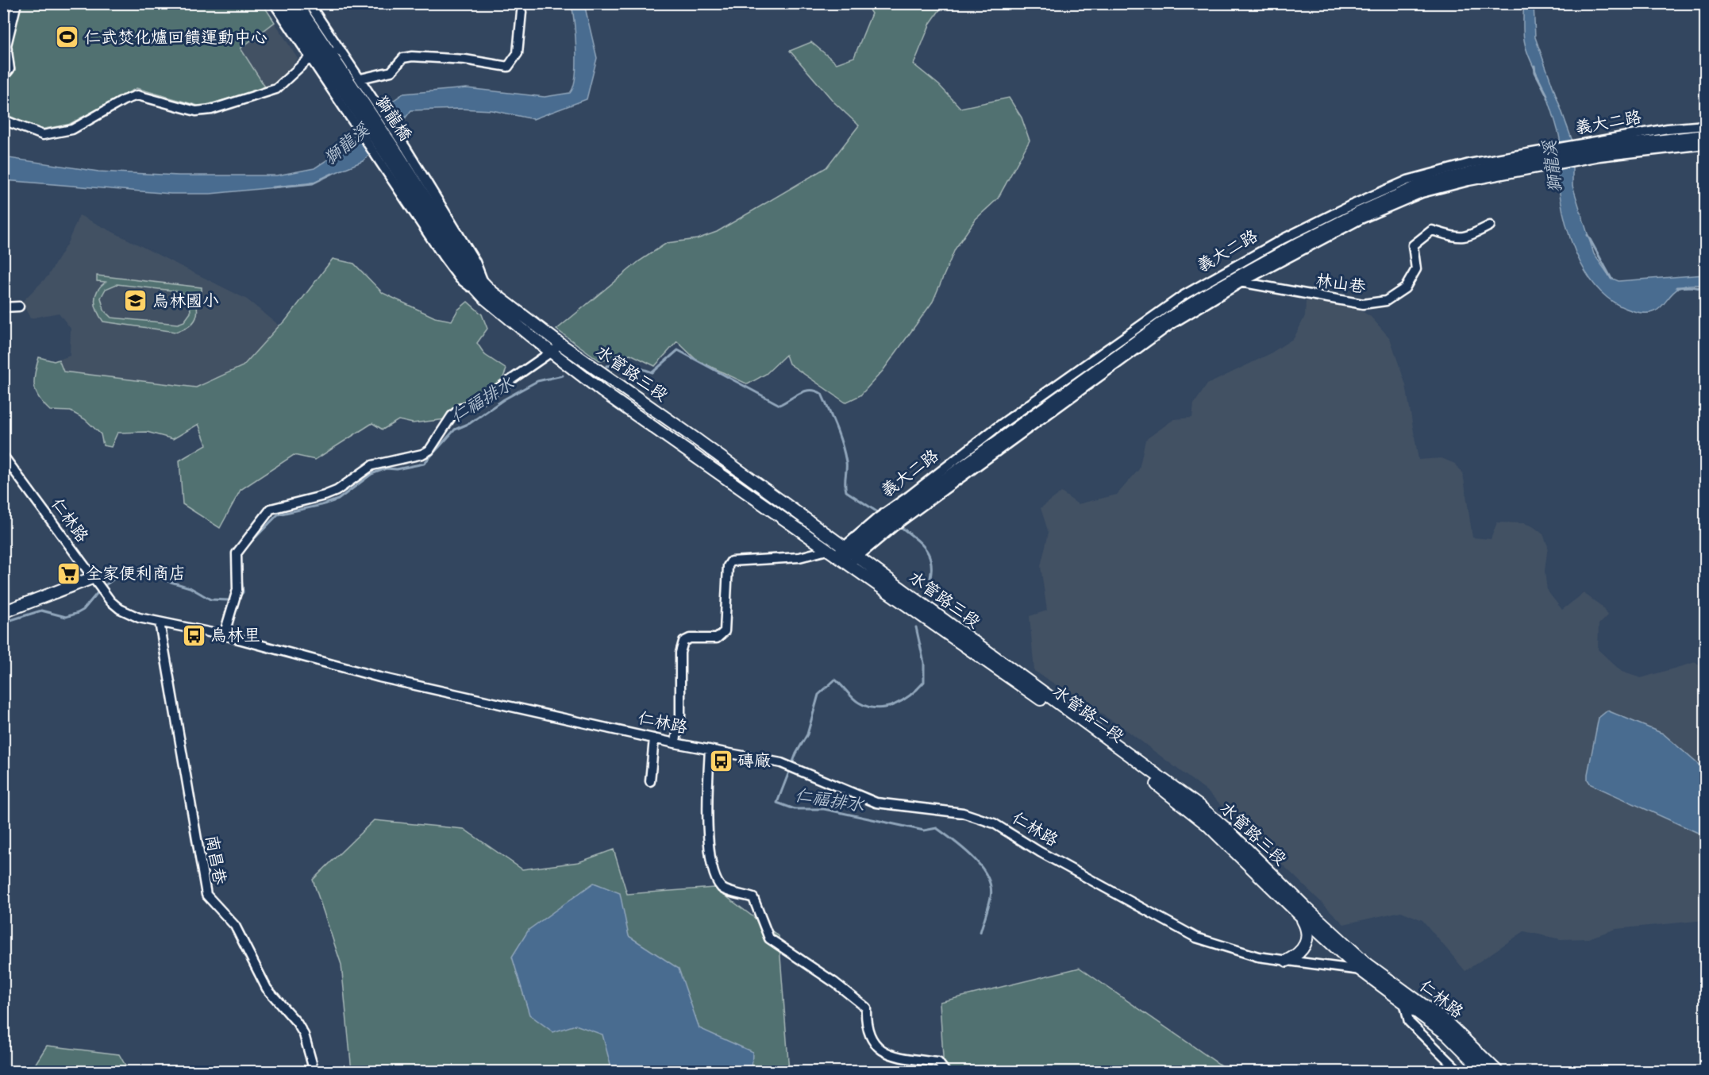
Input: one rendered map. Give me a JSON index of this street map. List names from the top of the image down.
{
  "streets": {
    "main road": [
      "獅龍橋",
      "義大二路",
      "水管路三段",
      "仁林路",
      "水管路二段"
    ],
    "street": ["林山巷", "南昌巷"]
  },
  "crossings": [
    ["獅龍橋", "水管路三段"],
    ["義大二路", "林山巷"],
    ["義大二路", "水管路三段"],
    ["義大二路", "水管路二段"],
    ["水管路三段", "仁林路"],
    ["水管路三段", "水管路二段"],
    ["仁林路", "南昌巷"]
  ],
  "water": ["獅龍溪", "仁福排水"],
  "places": {
    "sports": ["仁武焚化爐回饋運動中心"],
    "school or university": ["烏林國小"],
    "supermarket": ["全家便利商店"],
    "bus stop": ["烏林里", "磚廠"]
  }
}
